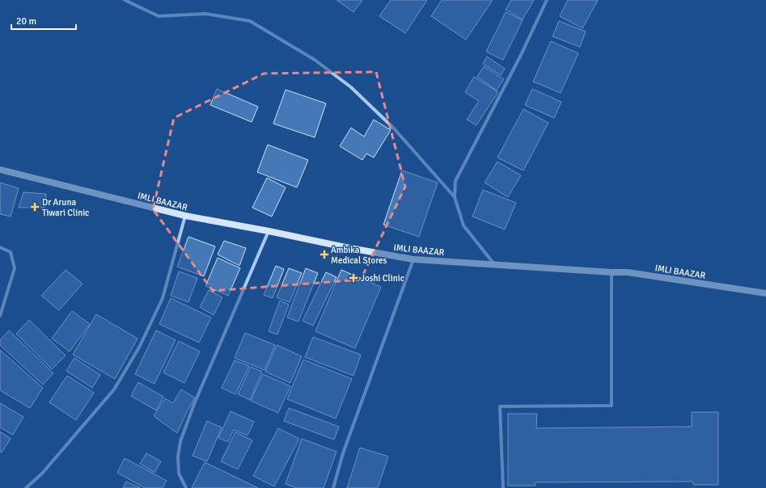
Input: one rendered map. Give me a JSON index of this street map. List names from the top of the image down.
{
  "streets": {
    "main road": ["IMLI BAAZAR"]
  },
  "places": {
    "health": ["Dr Aruna Tiwari Clinic", "Ambika Medical Stores", "Joshi Clinic"]
  },
  "scale_bar": "20 m"
}
